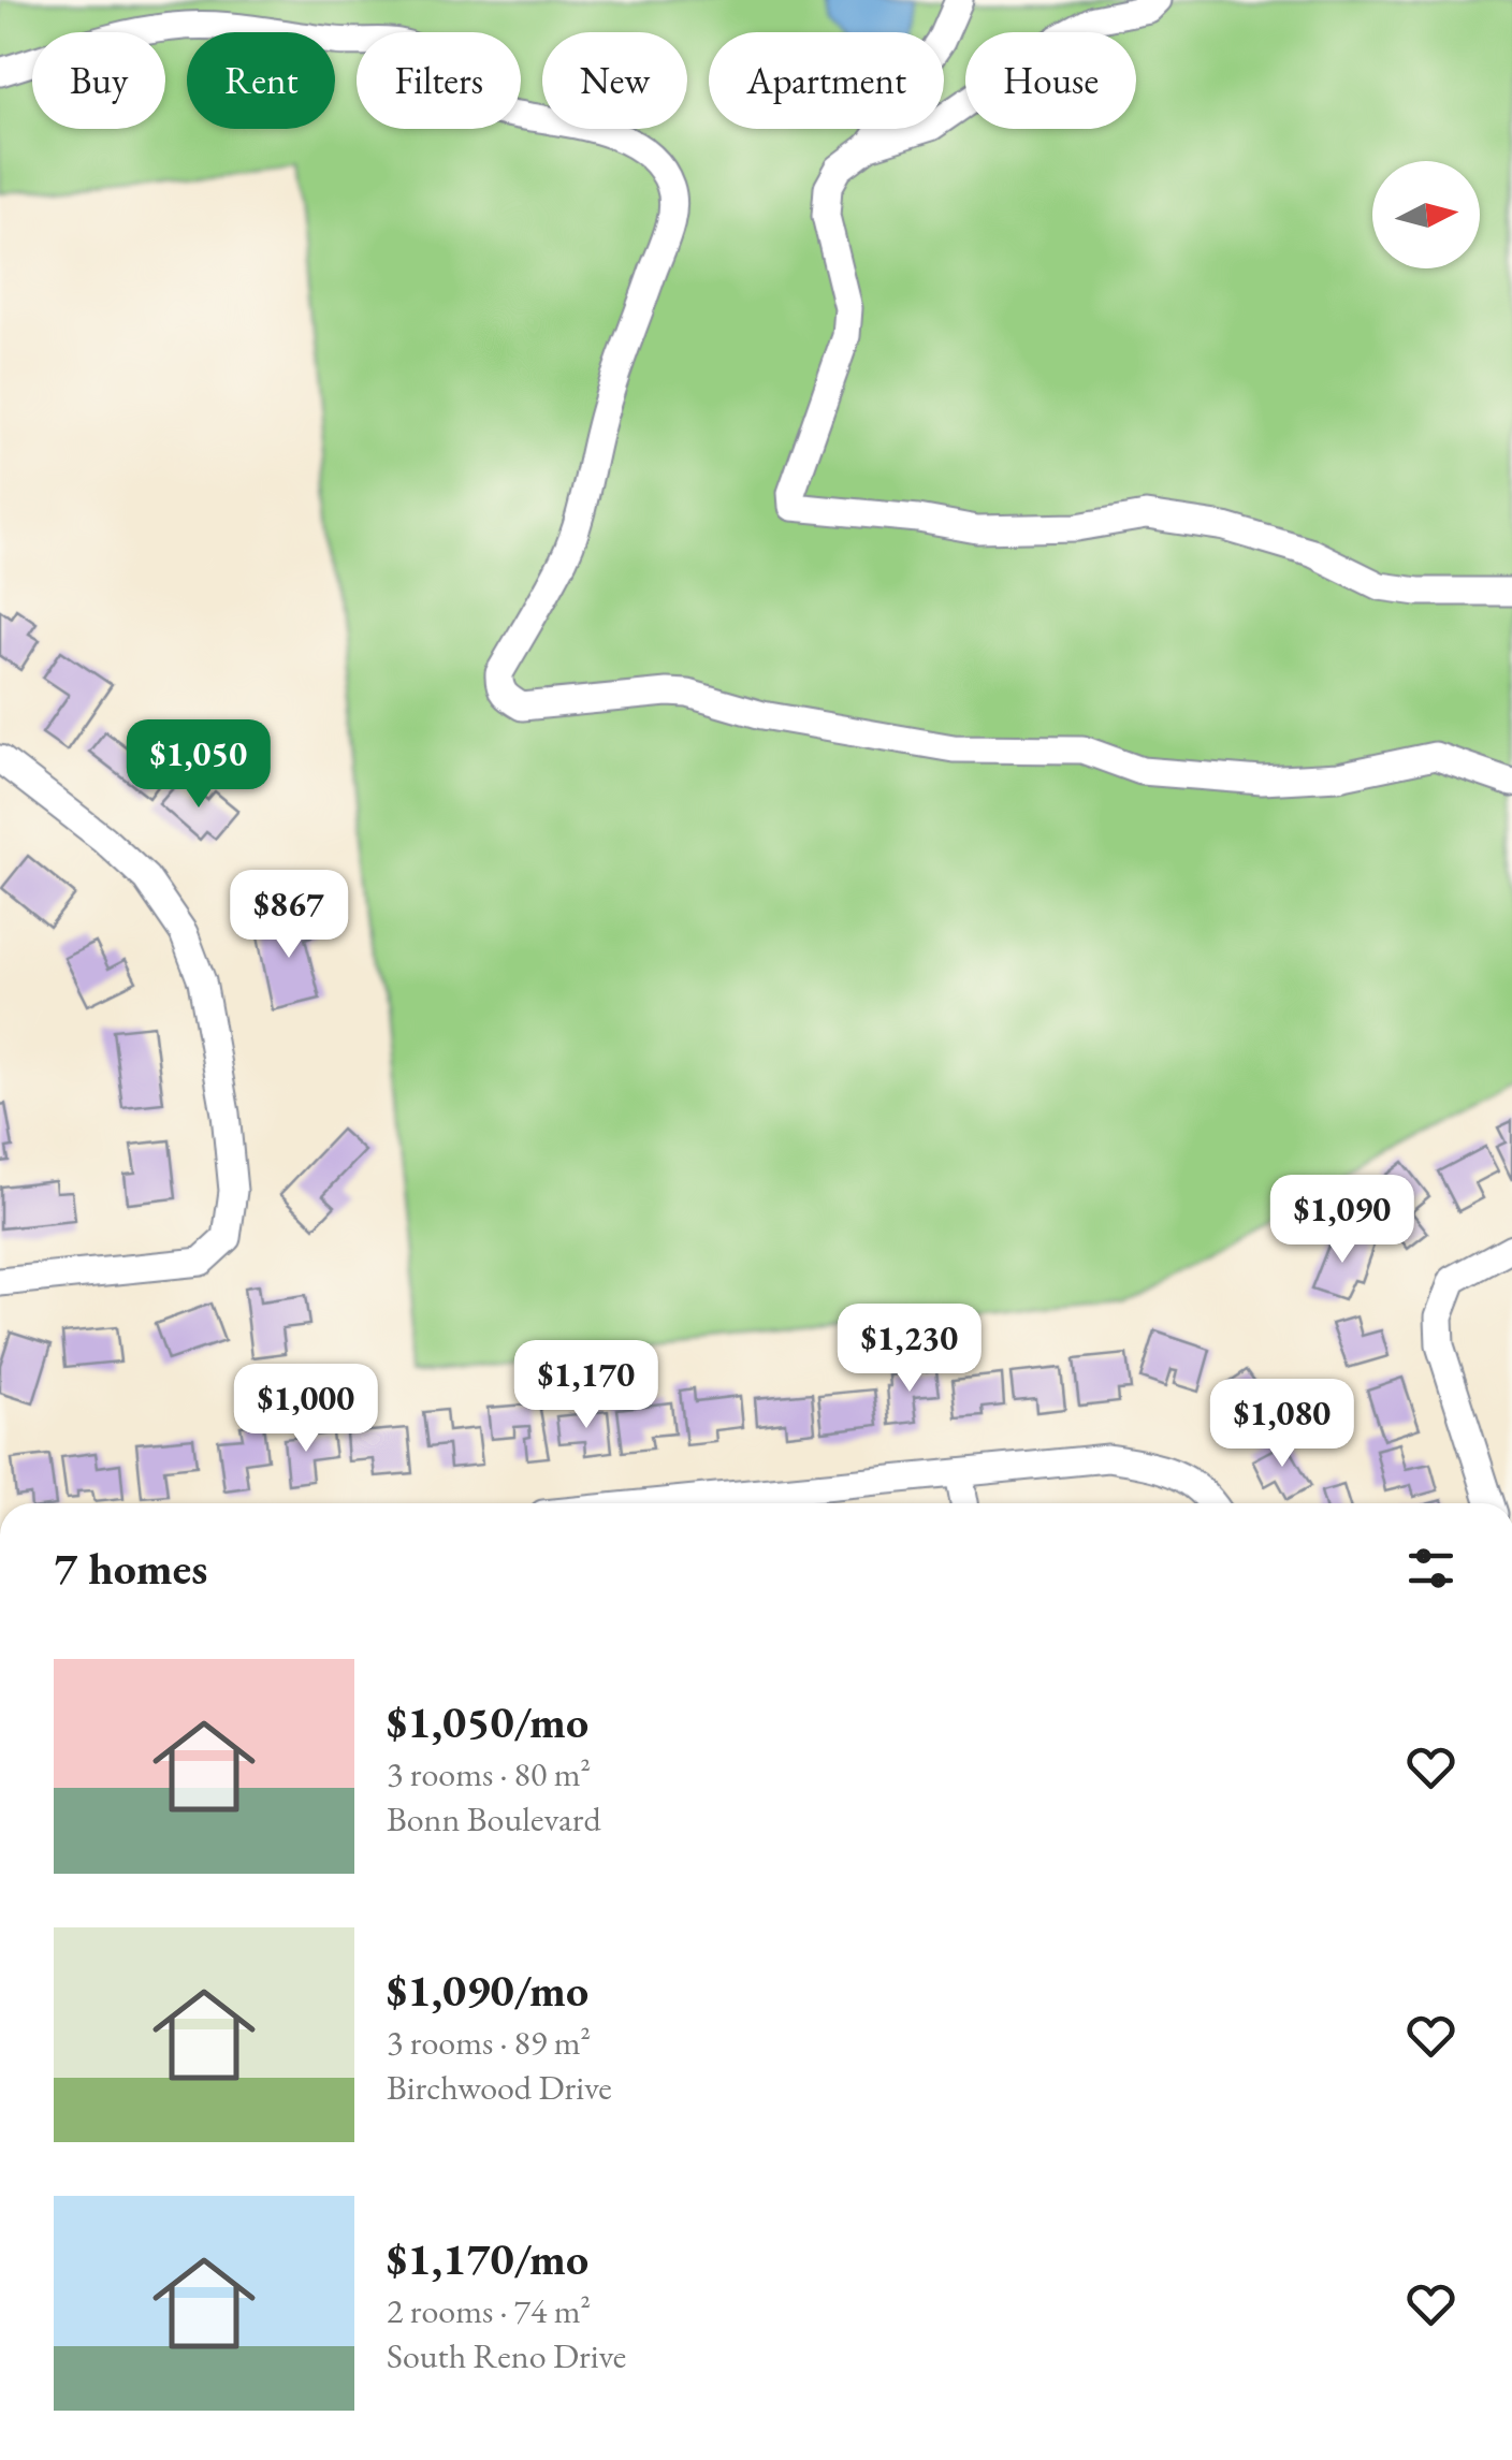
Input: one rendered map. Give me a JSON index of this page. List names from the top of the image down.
{
  "north": "right",
  "page": {
    "chip": [
      "Buy",
      "Rent",
      "Filters",
      "New",
      "Apartment",
      "House"
    ],
    "price": [
      "$1,050",
      "$867",
      "$1,090",
      "$1,230",
      "$1,170",
      "$1,000",
      "$1,080"
    ],
    "heading": "7 homes",
    "list": [
      {
        "name": "$1,050/mo",
        "note": "3 rooms · 80 m² · Bonn Boulevard"
      },
      {
        "name": "$1,090/mo",
        "note": "3 rooms · 89 m² · Birchwood Drive"
      },
      {
        "name": "$1,170/mo",
        "note": "2 rooms · 74 m² · South Reno Drive"
      }
    ]
  }
}
